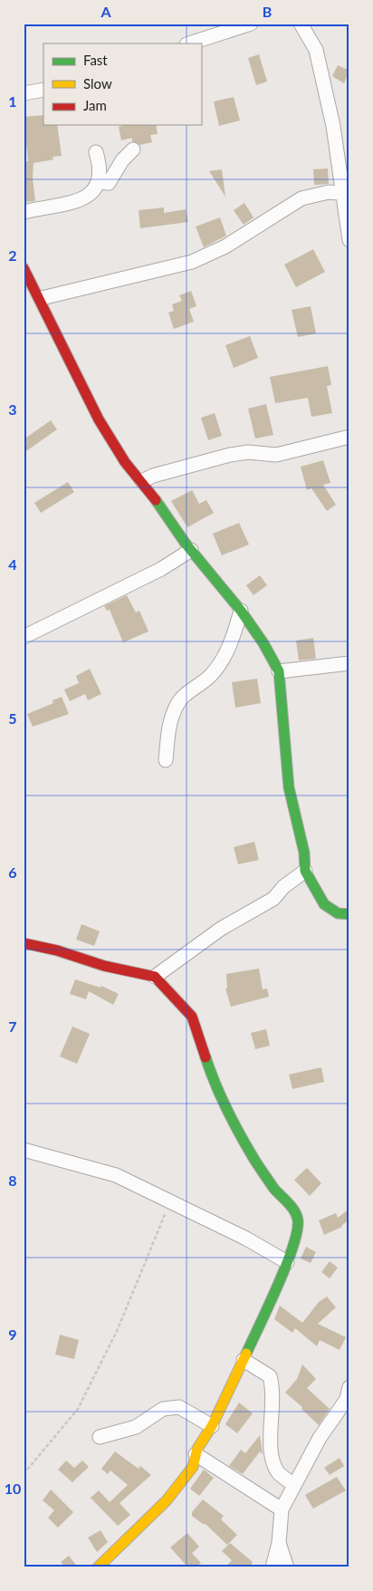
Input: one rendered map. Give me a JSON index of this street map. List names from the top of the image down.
{
  "legend": ["Fast", "Slow", "Jam"],
  "grid": {
    "columns": ["A", "B"],
    "rows": [
      "1",
      "2",
      "3",
      "4",
      "5",
      "6",
      "7",
      "8",
      "9",
      "10"
    ]
  }
}
